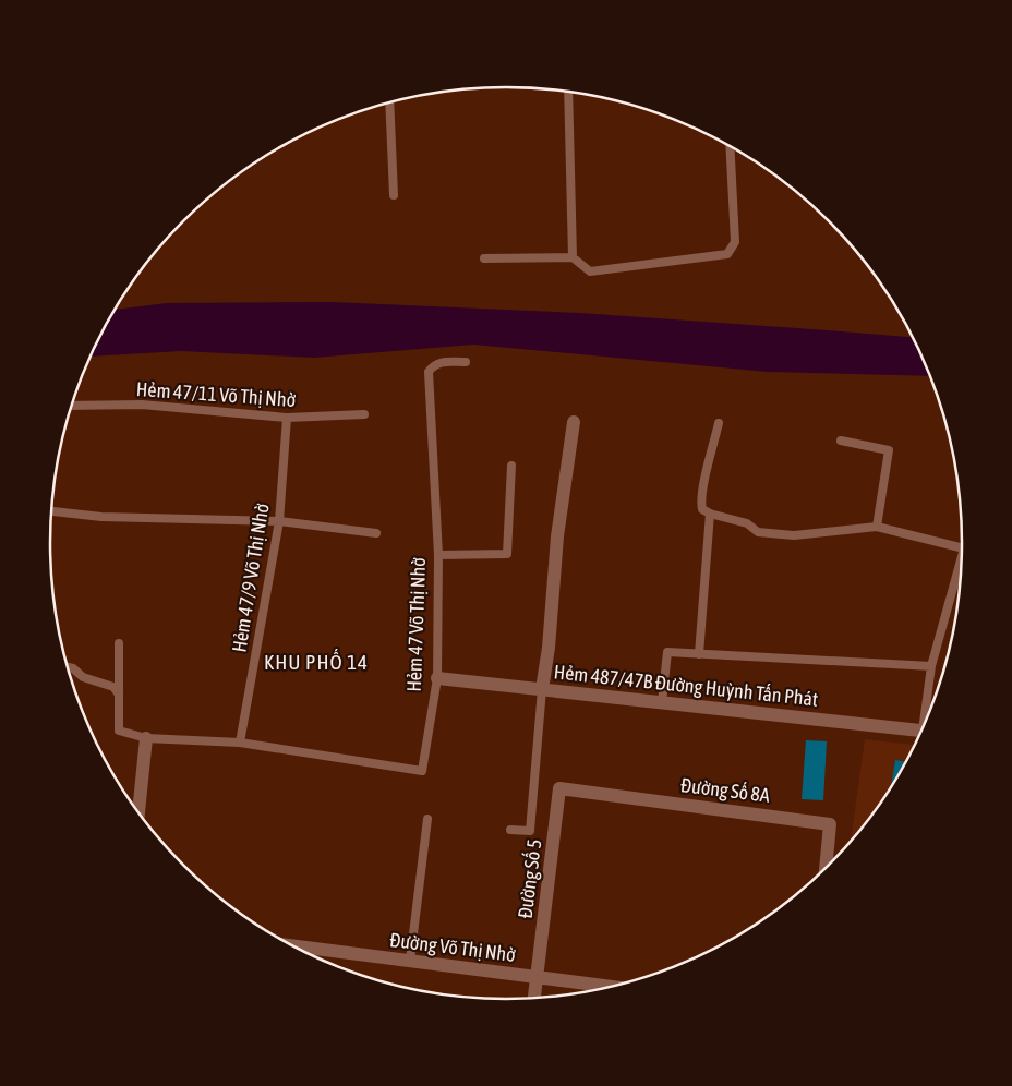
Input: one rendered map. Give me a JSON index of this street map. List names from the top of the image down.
{
  "streets": {
    "street": [
      "Hẻm 487/47B Đường Huỳnh Tấn Phát",
      "Đường Số 8A",
      "Đường Số 5",
      "Đường Võ Thị Nhờ"
    ],
    "lane": ["Hẻm 47/11 Võ Thị Nhờ", "Hẻm 47/9 Võ Thị Nhờ", "Hẻm 47 Võ Thị Nhờ"]
  },
  "crossings": [
    ["Hẻm 47/11 Võ Thị Nhờ", "Hẻm 47/9 Võ Thị Nhờ"],
    ["Hẻm 47/9 Võ Thị Nhờ", "Hẻm 47 Võ Thị Nhờ"],
    ["Hẻm 47 Võ Thị Nhờ", "Hẻm 487/47B Đường Huỳnh Tấn Phát"],
    ["Đường Số 8A", "Đường Số 5"],
    ["Đường Số 5", "Đường Võ Thị Nhờ"]
  ],
  "districts": ["KHU PHỐ 14"]
}
